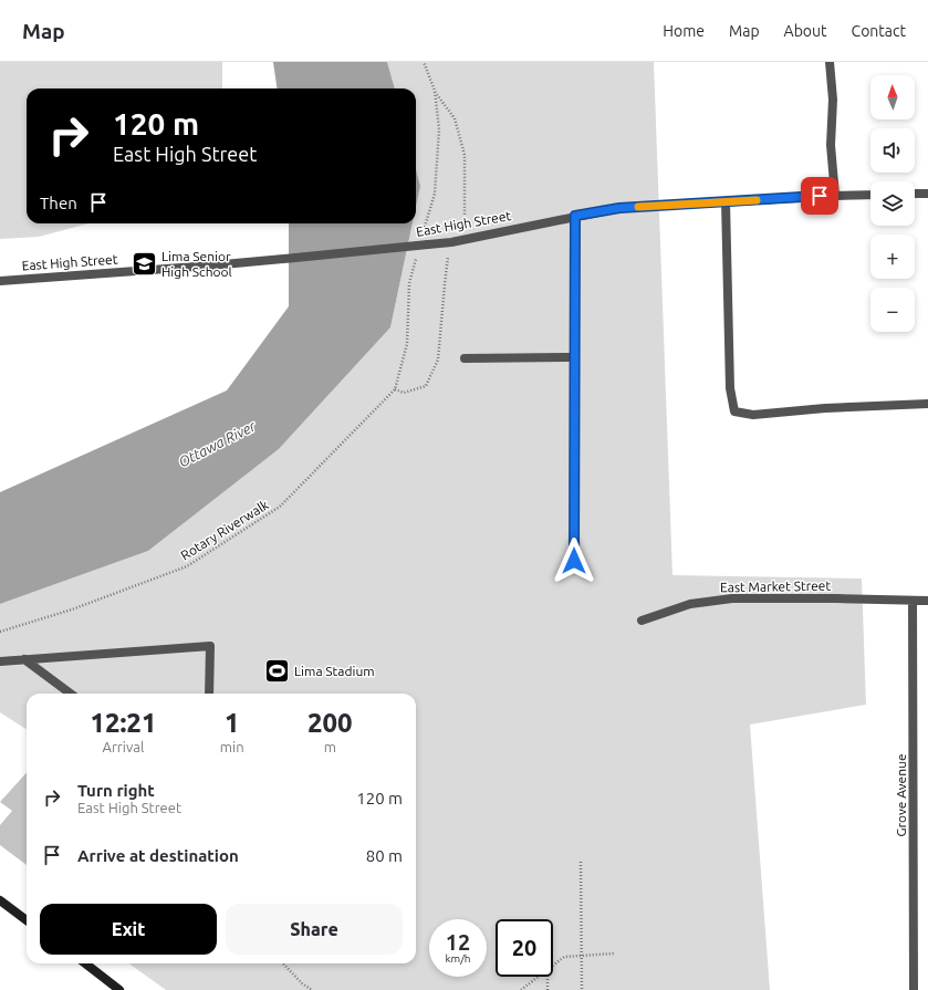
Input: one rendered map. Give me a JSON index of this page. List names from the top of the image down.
{
  "streets": {
    "street": ["East High Street", "East Market Street", "Grove Avenue"],
    "path": ["Rotary Riverwalk"]
  },
  "crossings": [
    ["East Market Street", "Grove Avenue"]
  ],
  "water": ["Ottawa River"],
  "places": {
    "school or university": ["Lima Senior High School"],
    "sports": ["Lima Stadium"]
  },
  "north": "top",
  "page": {
    "header": "Map",
    "nav": [
      "Home",
      "Map",
      "About",
      "Contact"
    ],
    "map_buttons": ["+", "−"],
    "turn": ["120 m", "East High Street"],
    "then": "Then",
    "eta": [
      "12:21",
      "Arrival",
      "1",
      "min",
      "200",
      "m"
    ],
    "list": [
      {
        "name": "Turn right",
        "note": "East High Street",
        "value": "120 m"
      },
      {
        "name": "Arrive at destination",
        "value": "80 m"
      }
    ],
    "buttons": ["Exit", "Share"],
    "speed": "12 km/h",
    "limit": "20"
  }
}
